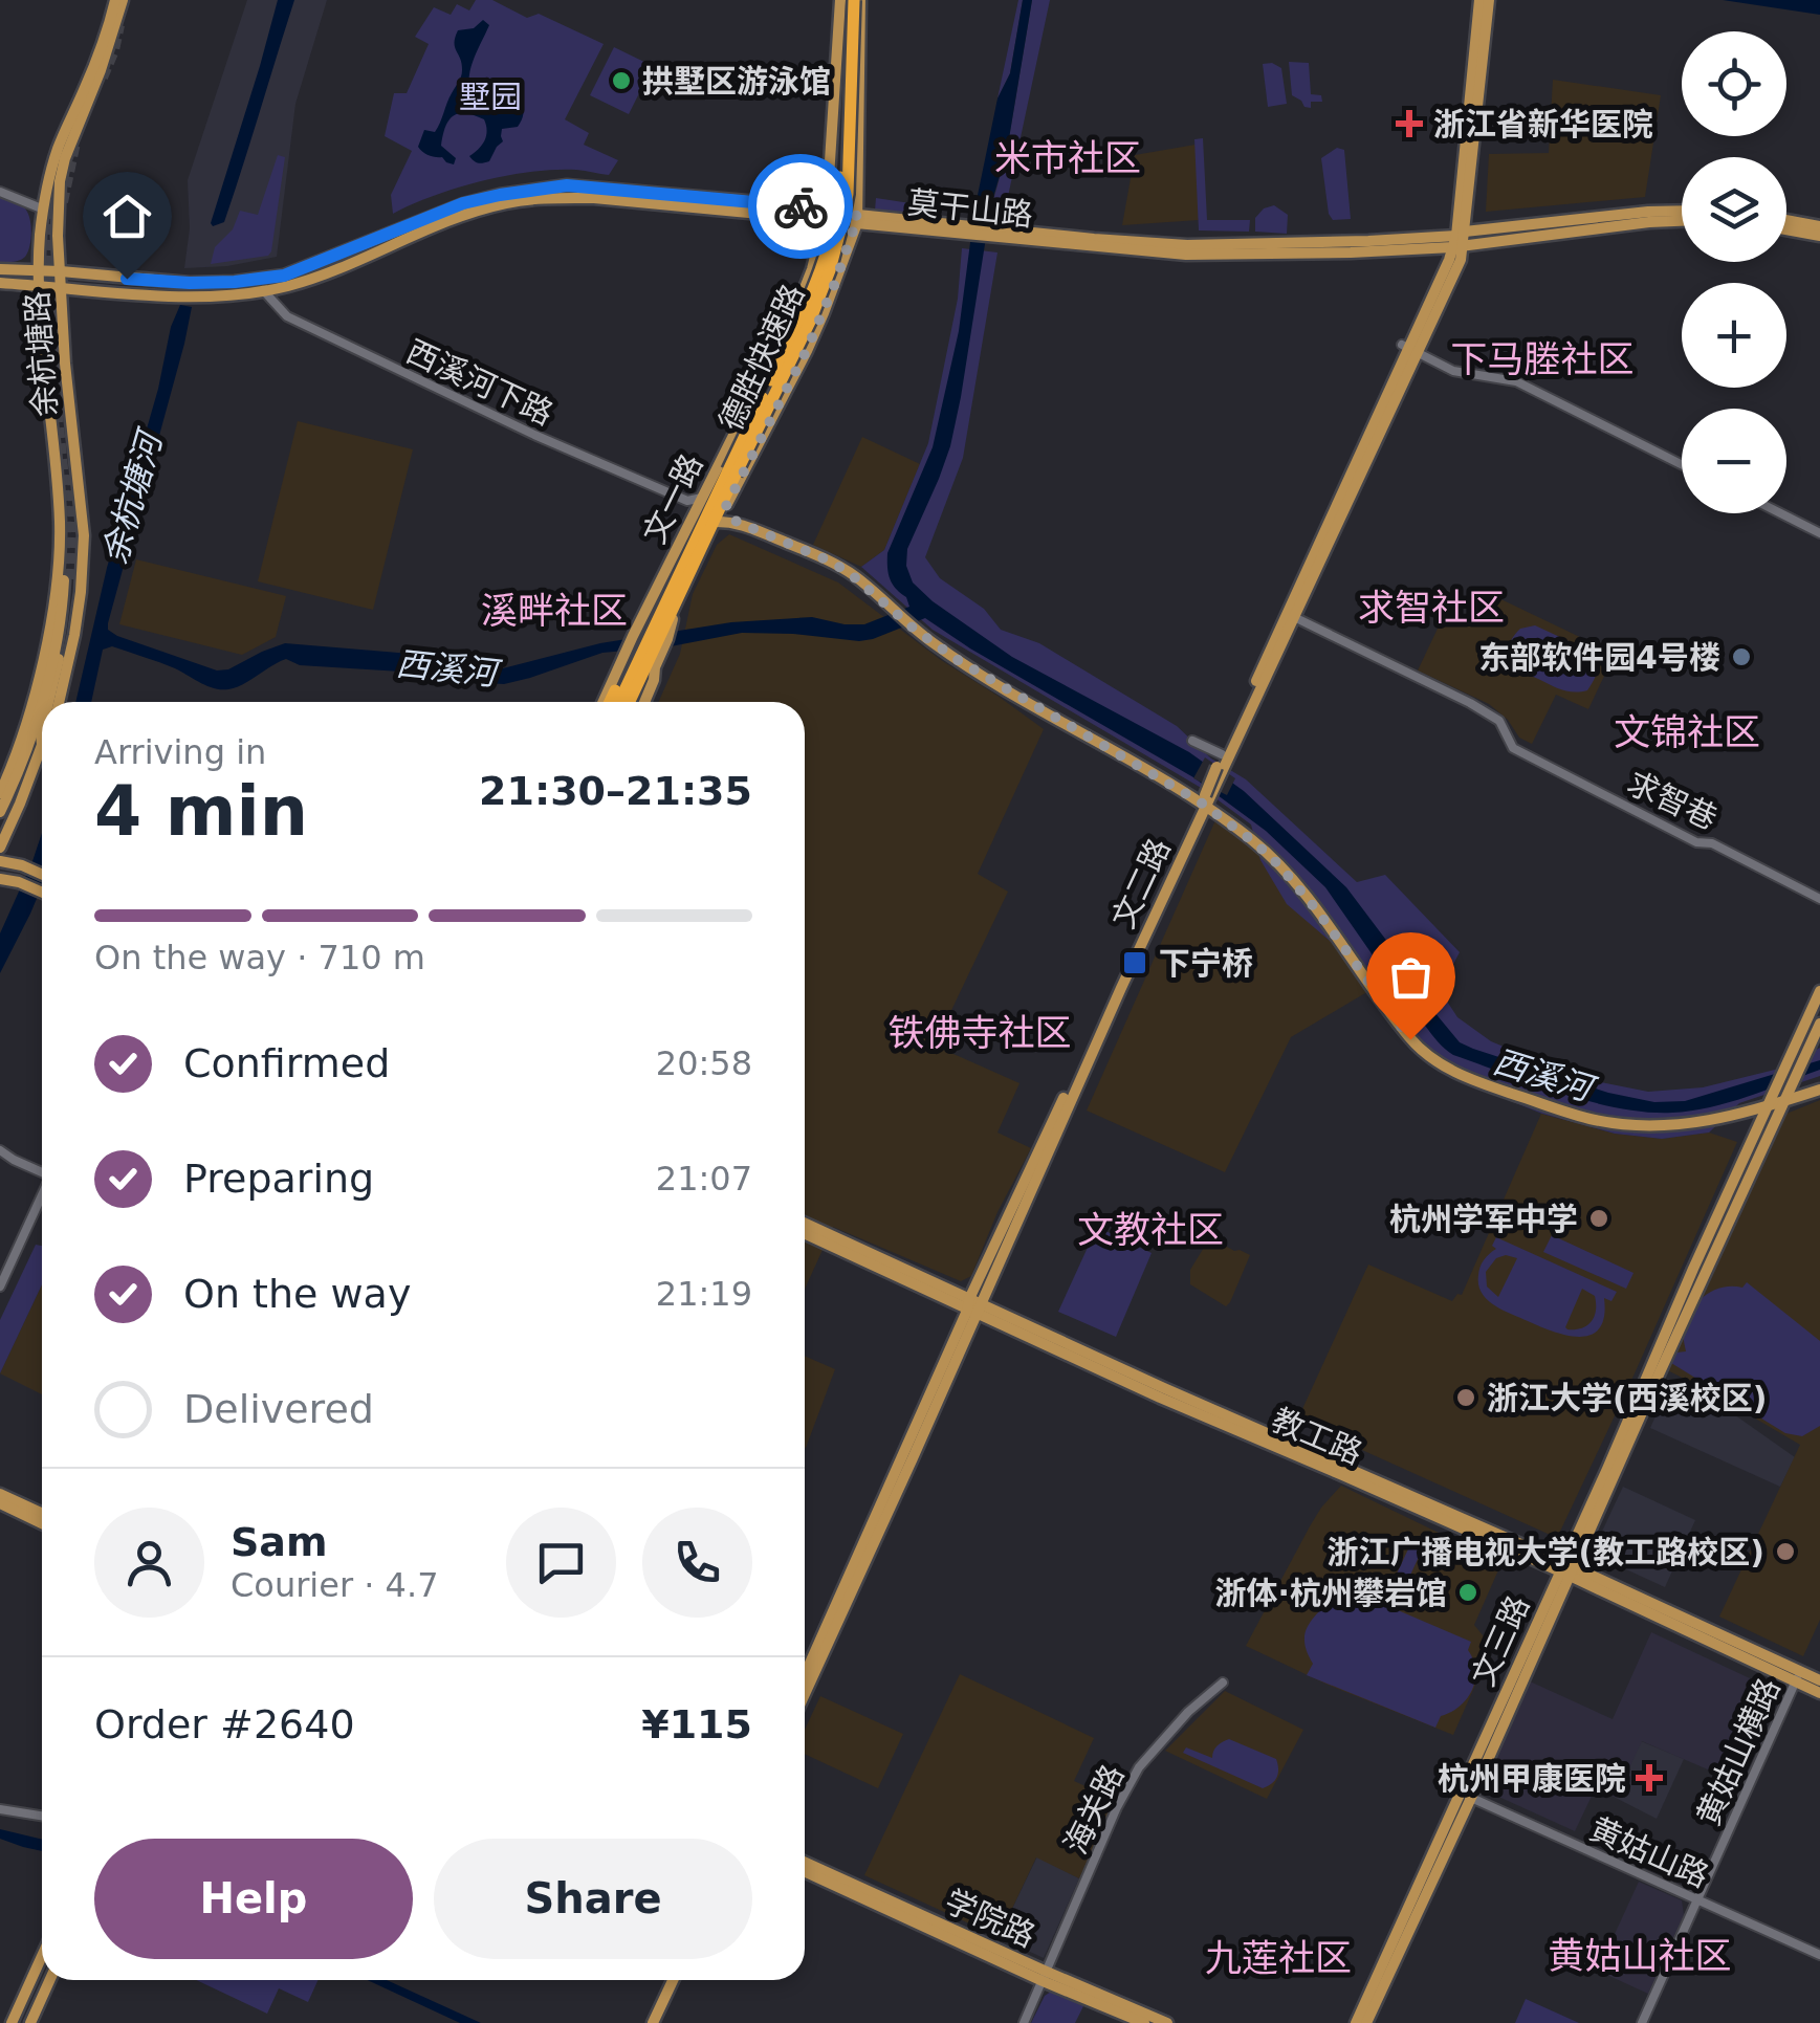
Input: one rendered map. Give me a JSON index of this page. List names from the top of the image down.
{
  "streets": {
    "highway": ["德胜快速路"],
    "main road": [
      "莫干山路",
      "余杭塘路",
      "文一路",
      "文二路",
      "教工路",
      "文三路",
      "学院路"
    ],
    "street": [
      "西溪河下路",
      "求智巷",
      "黄姑山横路",
      "海关路",
      "黄姑山路"
    ]
  },
  "crossings": [
    ["莫干山路", "余杭塘路"],
    ["莫干山路", "西溪河下路"],
    ["莫干山路", "文一路"],
    ["莫干山路", "文二路"],
    ["德胜快速路", "文一路"],
    ["求智巷", "文二路"],
    ["文二路", "教工路"],
    ["教工路", "文三路"],
    ["教工路", "黄姑山横路"],
    ["文三路", "黄姑山路"],
    ["黄姑山横路", "黄姑山路"],
    ["海关路", "学院路"]
  ],
  "districts": [
    "米市社区",
    "下马塍社区",
    "求智社区",
    "溪畔社区",
    "文锦社区",
    "铁佛寺社区",
    "文教社区",
    "黄姑山社区",
    "九莲社区"
  ],
  "water": ["余杭塘河", "西溪河"],
  "parks": ["墅园"],
  "places": {
    "other": [
      "拱墅区游泳馆",
      "东部软件园4号楼",
      "杭州学军中学",
      "浙江大学(西溪校区)",
      "浙江广播电视大学(教工路校区)",
      "浙体·杭州攀岩馆"
    ],
    "health": ["浙江省新华医院", "杭州甲康医院"],
    "transit": ["下宁桥"]
  },
  "page": {
    "map_buttons": ["+", "−"],
    "heading": ["4 min", "Arriving in", "21:30–21:35"],
    "panel": [
      "Sam",
      "Courier · 4.7",
      "Order #2640",
      "¥115"
    ],
    "bar": "On the way · 710 m",
    "list": [
      ["Confirmed", "20:58"],
      ["Preparing", "21:07"],
      ["On the way", "21:19"],
      "Delivered"
    ],
    "buttons": ["Help", "Share"]
  }
}
